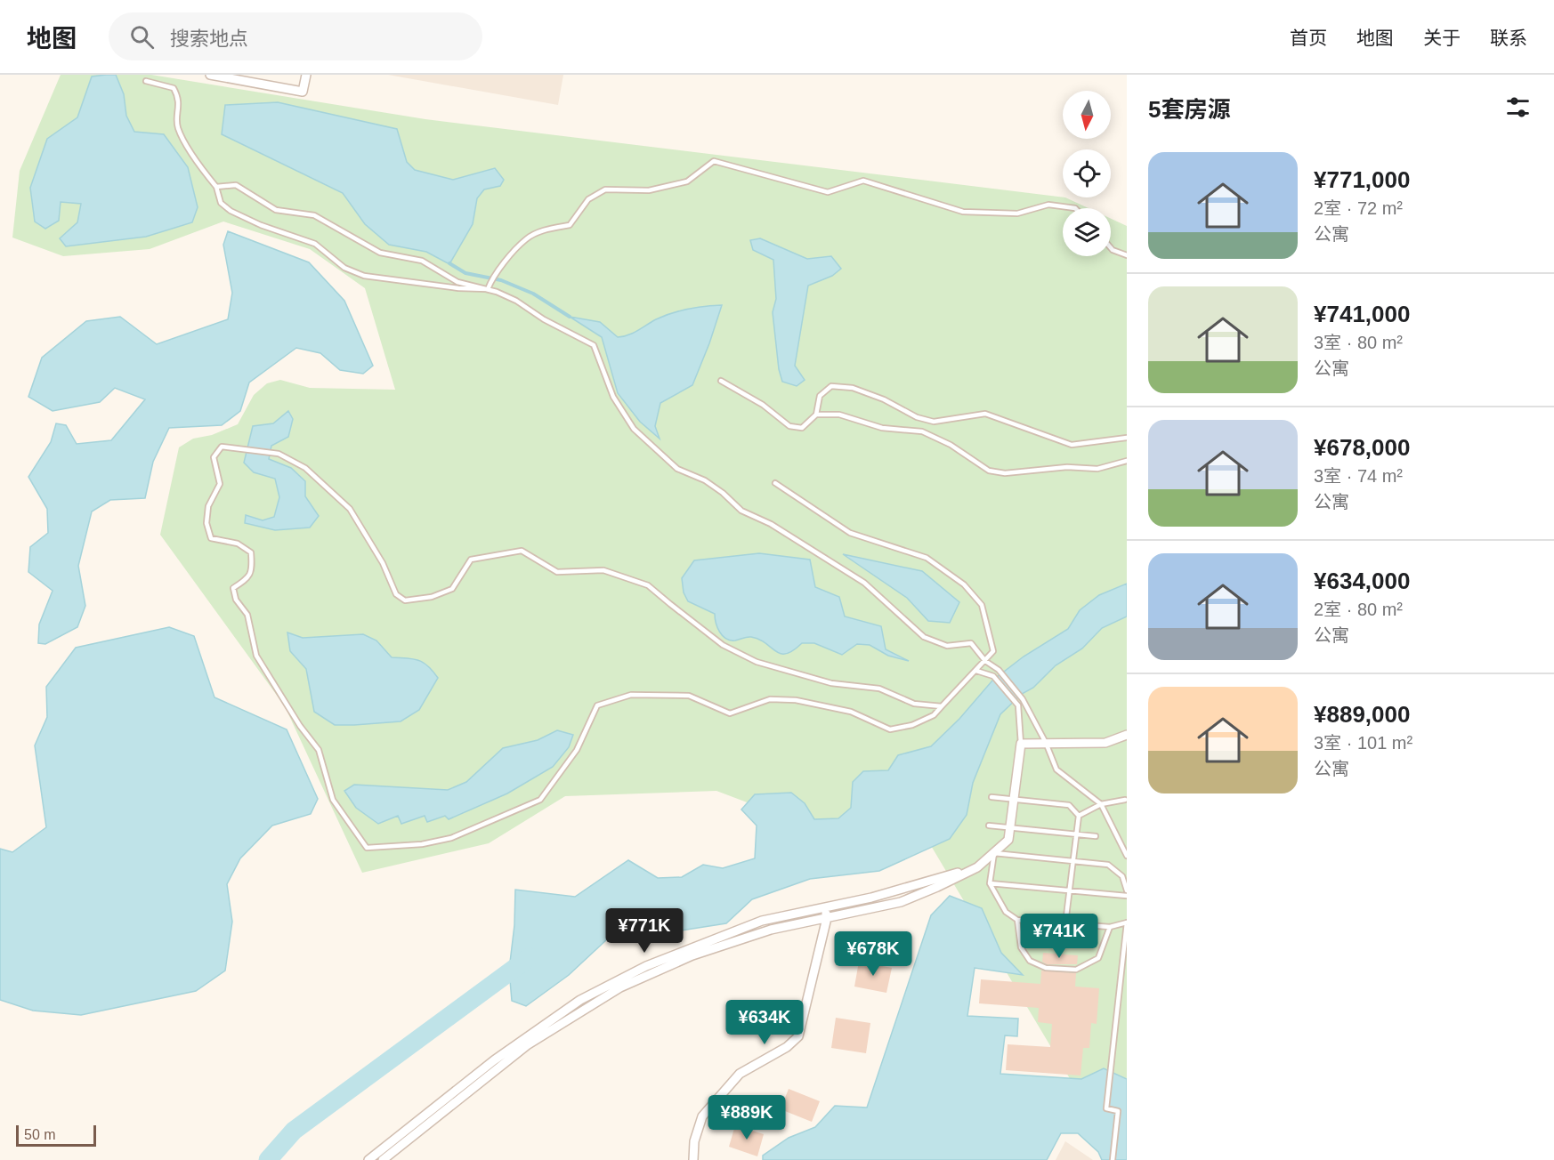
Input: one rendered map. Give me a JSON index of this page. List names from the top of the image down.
{
  "scale_bar": "50 m",
  "north": "bottom",
  "page": {
    "header": "地图",
    "search": "搜索地点",
    "nav": [
      "首页",
      "地图",
      "关于",
      "联系"
    ],
    "heading": "5套房源",
    "list": [
      {
        "name": "¥771,000",
        "note": "2室 · 72 m² · 公寓"
      },
      {
        "name": "¥741,000",
        "note": "3室 · 80 m² · 公寓"
      },
      {
        "name": "¥678,000",
        "note": "3室 · 74 m² · 公寓"
      },
      {
        "name": "¥634,000",
        "note": "2室 · 80 m² · 公寓"
      },
      {
        "name": "¥889,000",
        "note": "3室 · 101 m² · 公寓"
      }
    ],
    "price": [
      "¥771K",
      "¥741K",
      "¥678K",
      "¥634K",
      "¥889K"
    ],
    "scale": "50 m"
  }
}
